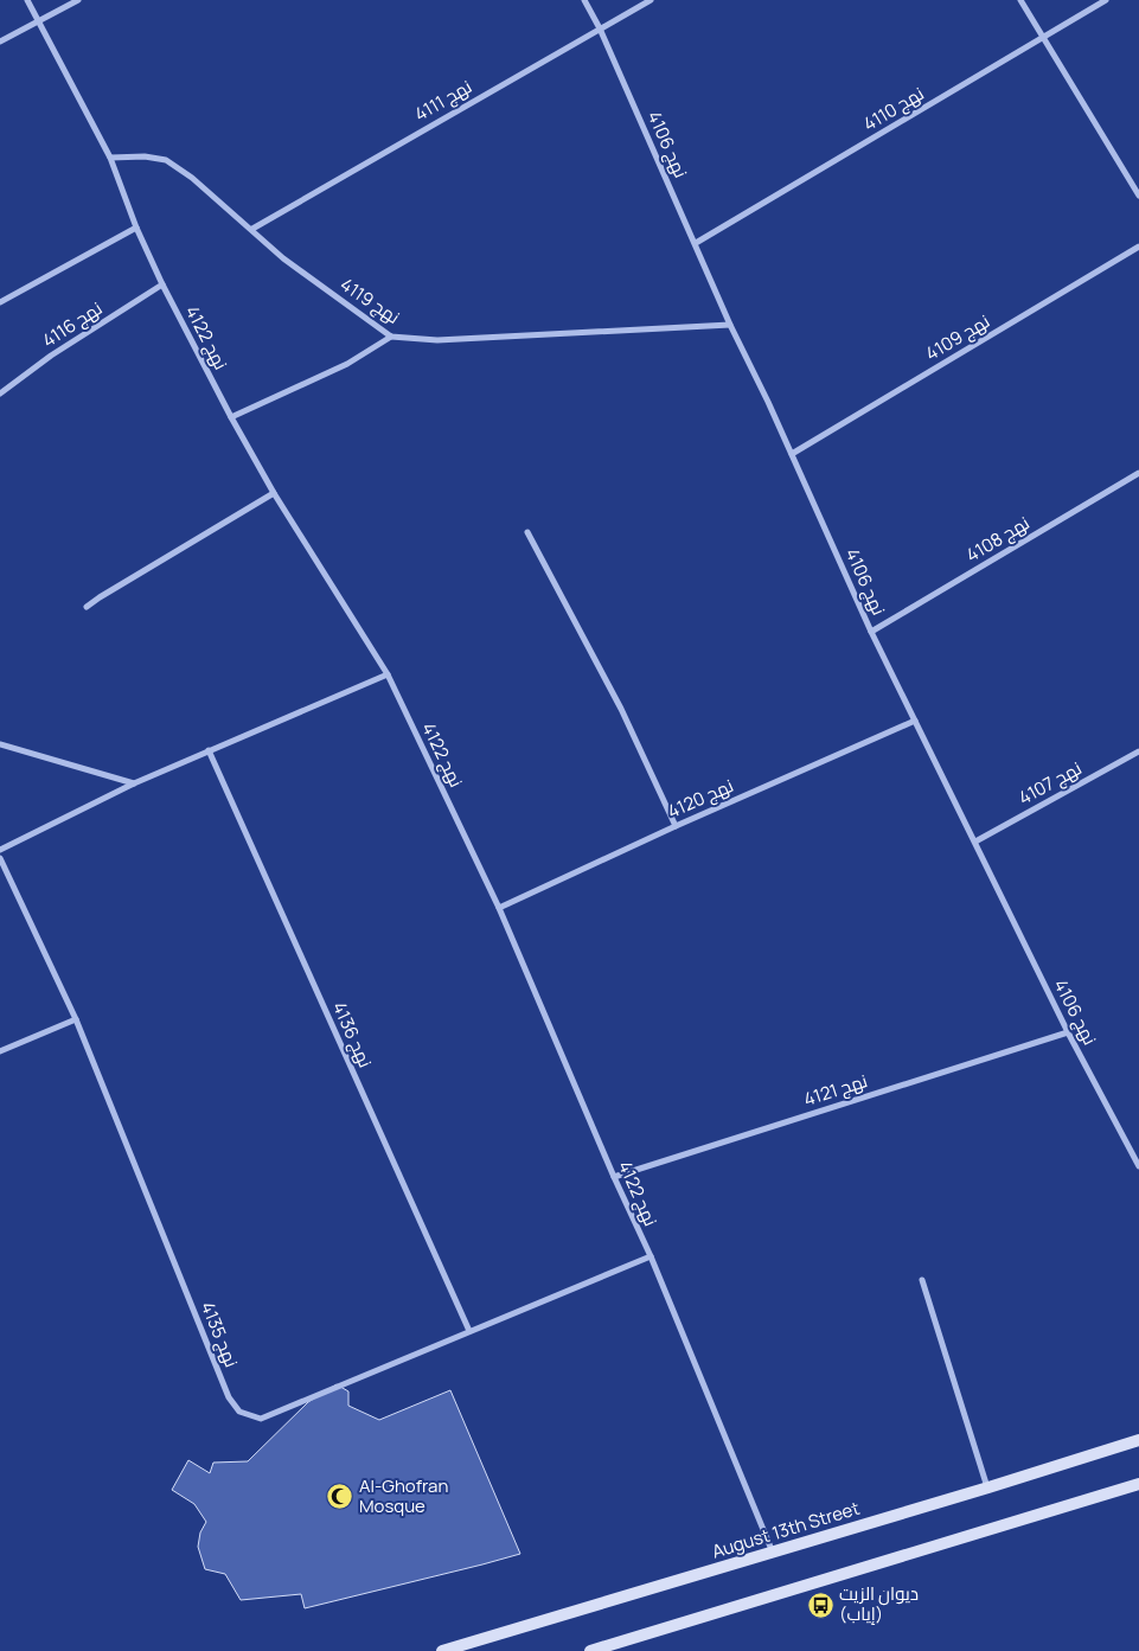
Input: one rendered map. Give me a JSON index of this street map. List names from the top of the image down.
{
  "streets": {
    "main road": ["August 13th Street"],
    "street": [
      "نهج 4111",
      "نهج 4110",
      "نهج 4106",
      "نهج 4119",
      "نهج 4116",
      "نهج 4122",
      "نهج 4109",
      "نهج 4108",
      "نهج 4107",
      "نهج 4120",
      "نهج 4136",
      "نهج 4121",
      "نهج 4135"
    ]
  },
  "crossings": [
    ["نهج 4111", "نهج 4106"],
    ["نهج 4111", "نهج 4119"],
    ["نهج 4110", "نهج 4106"],
    ["نهج 4106", "نهج 4119"],
    ["نهج 4106", "نهج 4109"],
    ["نهج 4106", "نهج 4108"],
    ["نهج 4106", "نهج 4107"],
    ["نهج 4106", "نهج 4120"],
    ["نهج 4106", "نهج 4121"],
    ["نهج 4119", "نهج 4122"],
    ["نهج 4116", "نهج 4122"],
    ["نهج 4122", "نهج 4120"],
    ["نهج 4122", "نهج 4121"],
    ["نهج 4122", "نهج 4135"],
    ["نهج 4122", "August 13th Street"],
    ["نهج 4136", "نهج 4135"]
  ],
  "places": {
    "mosque": ["Al-Ghofran Mosque"],
    "bus stop": ["ديوان الزيت (إياب)"]
  }
}
